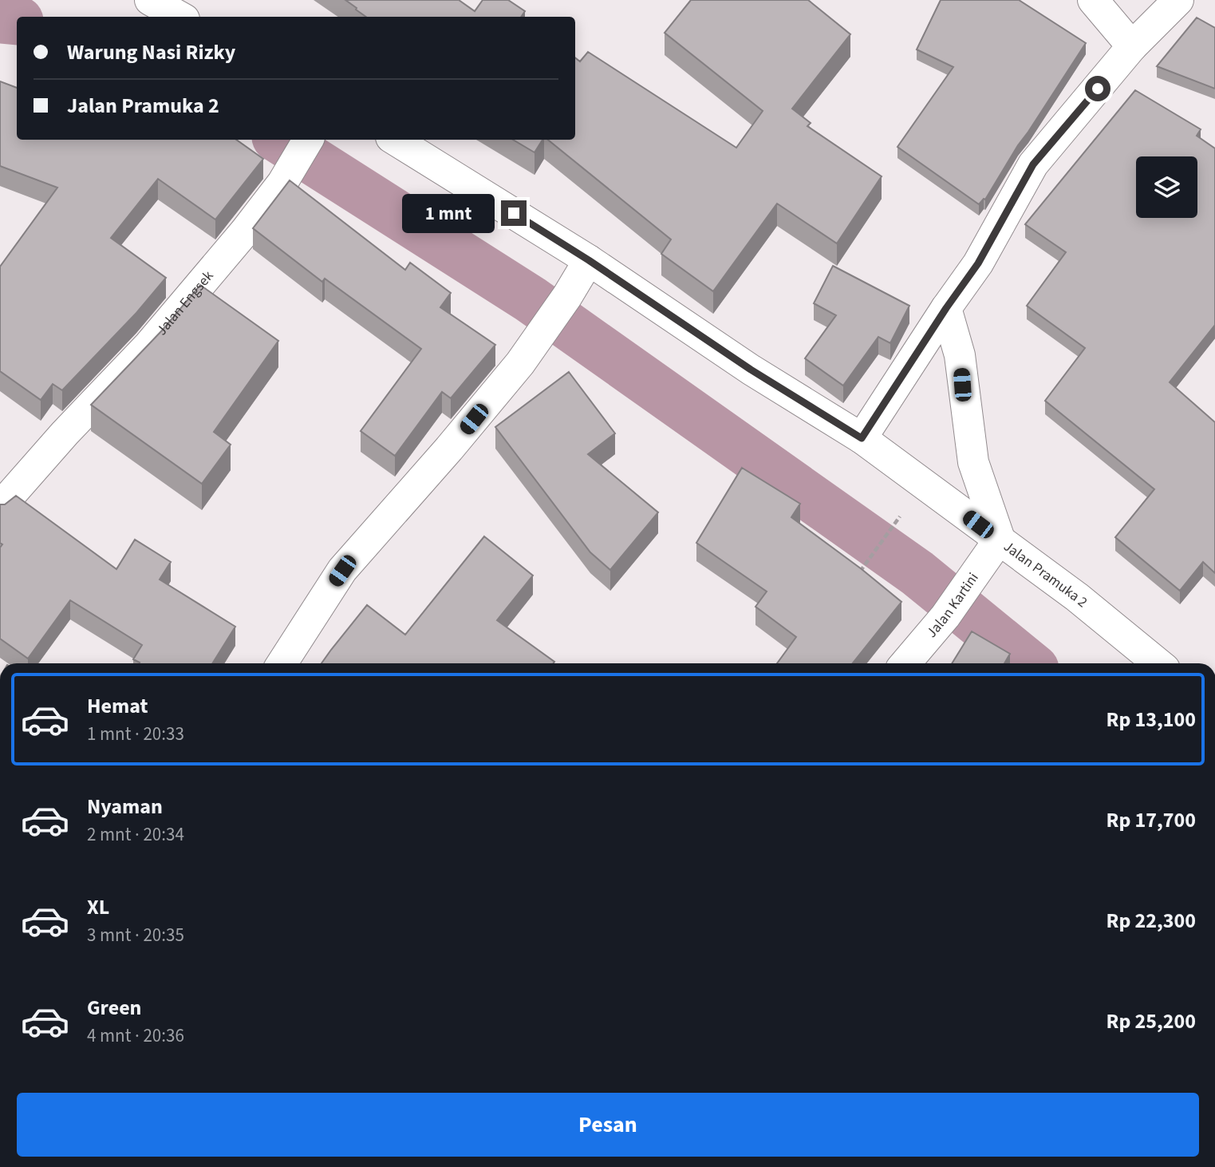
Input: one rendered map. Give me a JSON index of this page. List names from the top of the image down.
{
  "streets": {
    "street": ["Jalan Engsek", "Jalan Pramuka 2", "Jalan Kartini"]
  },
  "crossings": [
    ["Jalan Pramuka 2", "Jalan Kartini"]
  ],
  "page": {
    "banner": ["Warung Nasi Rizky", "Jalan Pramuka 2"],
    "bubble": "1 mnt",
    "list": [
      {
        "name": "Hemat",
        "note": "1 mnt · 20:33",
        "value": "Rp 13,100"
      },
      {
        "name": "Nyaman",
        "note": "2 mnt · 20:34",
        "value": "Rp 17,700"
      },
      {
        "name": "XL",
        "note": "3 mnt · 20:35",
        "value": "Rp 22,300"
      },
      {
        "name": "Green",
        "note": "4 mnt · 20:36",
        "value": "Rp 25,200"
      }
    ],
    "buttons": "Pesan"
  }
}
